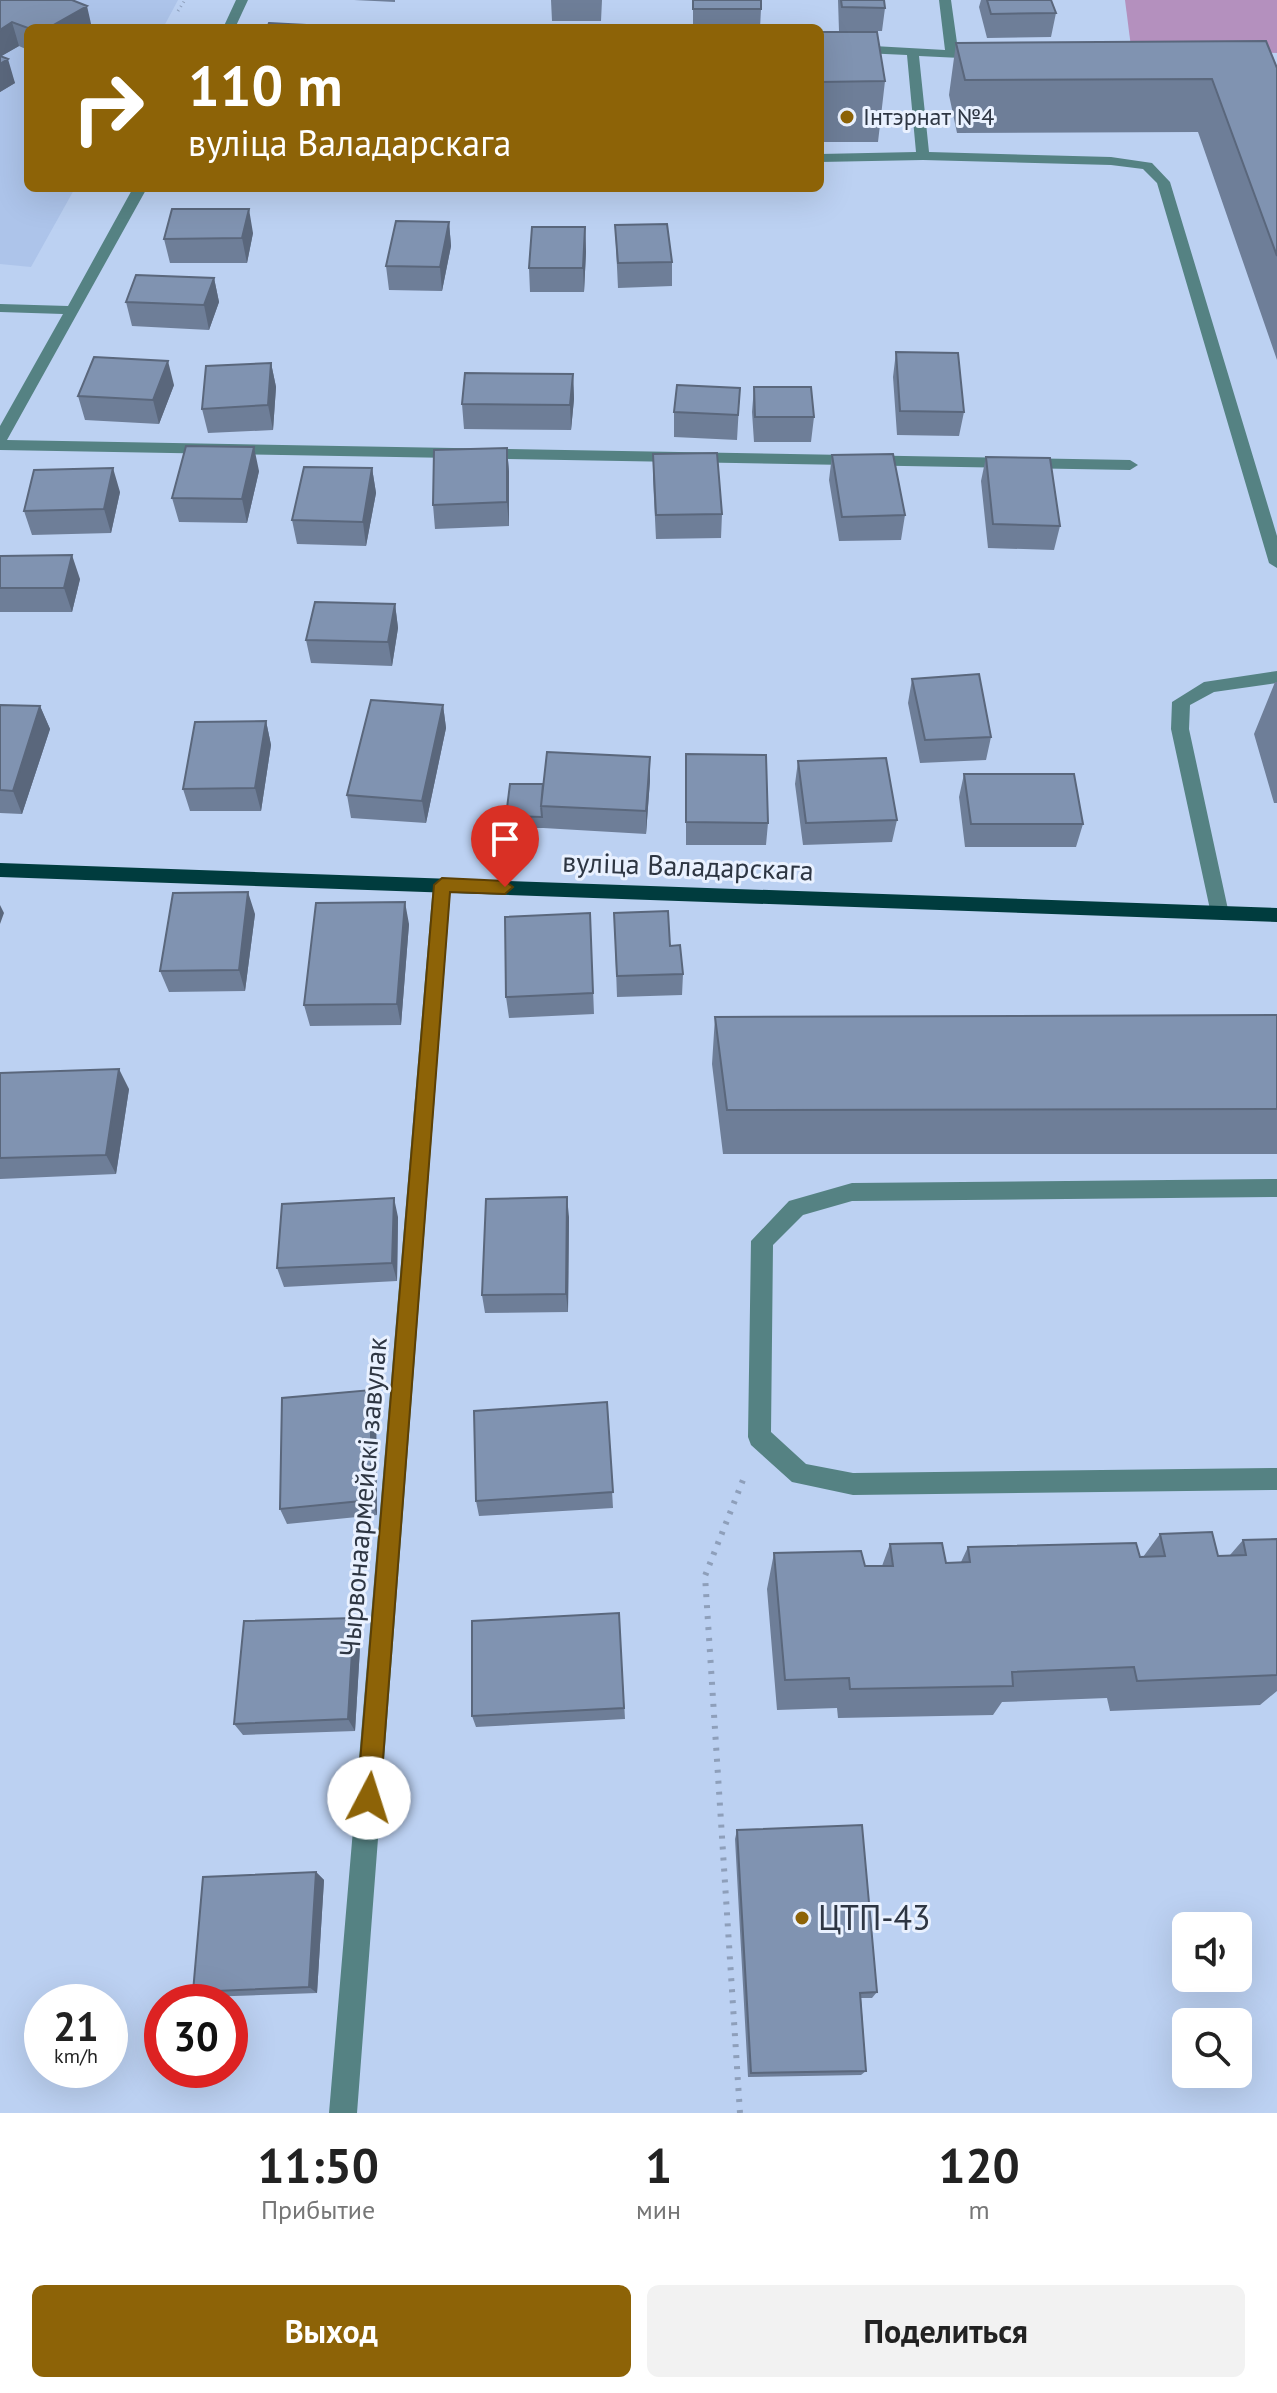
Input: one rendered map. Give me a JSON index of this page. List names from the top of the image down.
{
  "streets": {
    "main road": ["вуліца Валадарскага"],
    "street": ["Чырвонаармейскі завулак"]
  },
  "crossings": [
    ["вуліца Валадарскага", "Чырвонаармейскі завулак"]
  ],
  "places": ["Інтэрнат №4", "ЦТП-43"],
  "page": {
    "turn": ["110 m", "вуліца Валадарскага"],
    "speed": "21 km/h",
    "limit": "30",
    "eta": [
      "11:50",
      "Прибытие",
      "1",
      "мин",
      "120",
      "m"
    ],
    "buttons": ["Выход", "Поделиться"]
  }
}
